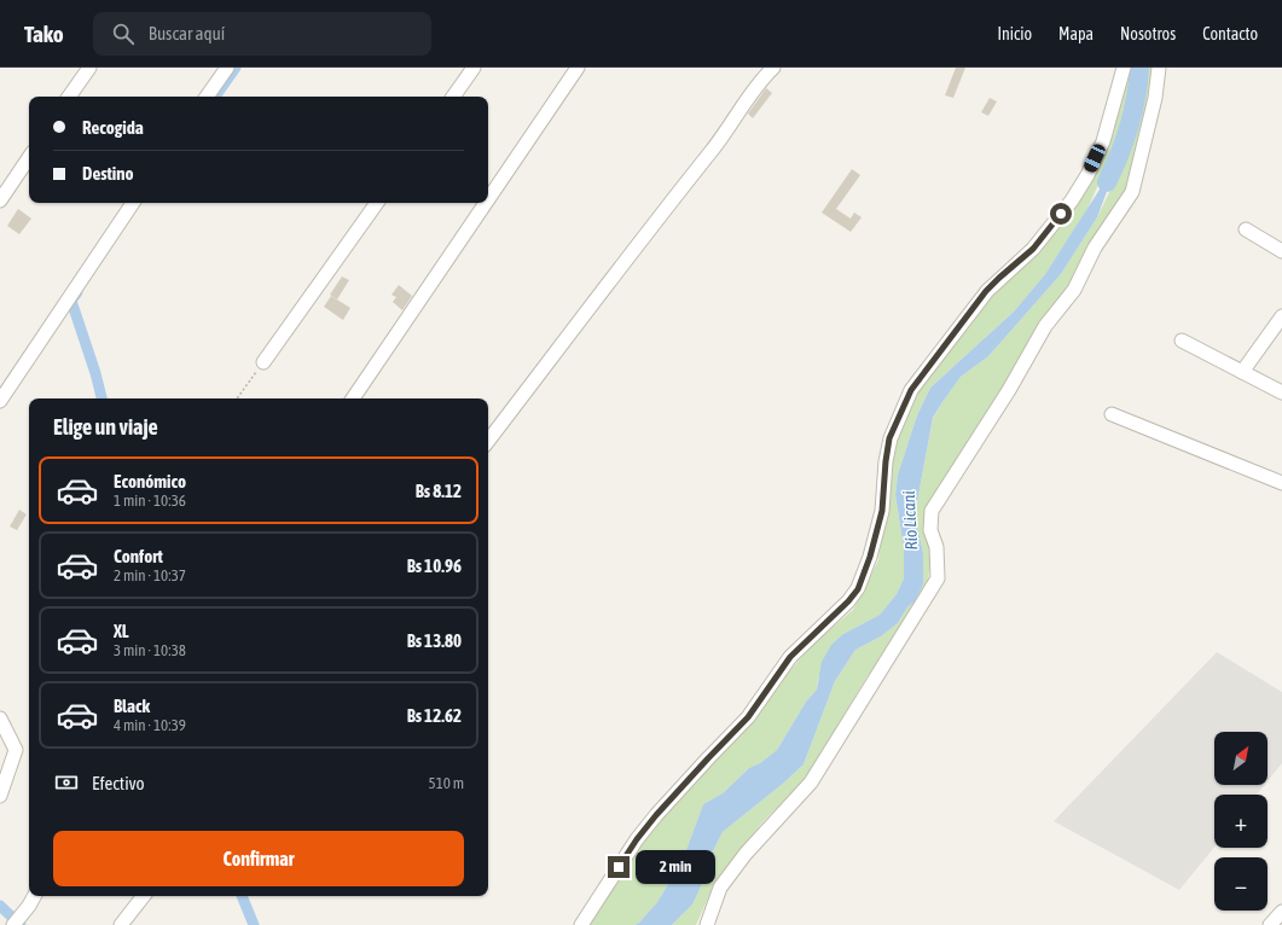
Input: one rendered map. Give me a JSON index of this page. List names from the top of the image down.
{
  "water": ["Río Licani"],
  "north": "top right",
  "page": {
    "header": "Tako",
    "search": "Buscar aquí",
    "nav": [
      "Inicio",
      "Mapa",
      "Nosotros",
      "Contacto"
    ],
    "banner": ["Recogida", "Destino"],
    "heading": "Elige un viaje",
    "list": [
      {
        "name": "Económico",
        "note": "1 min · 10:36",
        "value": "Bs 8.12"
      },
      {
        "name": "Confort",
        "note": "2 min · 10:37",
        "value": "Bs 10.96"
      },
      {
        "name": "XL",
        "note": "3 min · 10:38",
        "value": "Bs 13.80"
      },
      {
        "name": "Black",
        "note": "4 min · 10:39",
        "value": "Bs 12.62"
      }
    ],
    "map_buttons": ["+", "−"],
    "pay": ["Efectivo", "510 m"],
    "buttons": "Confirmar",
    "bubble": "2 min"
  }
}
